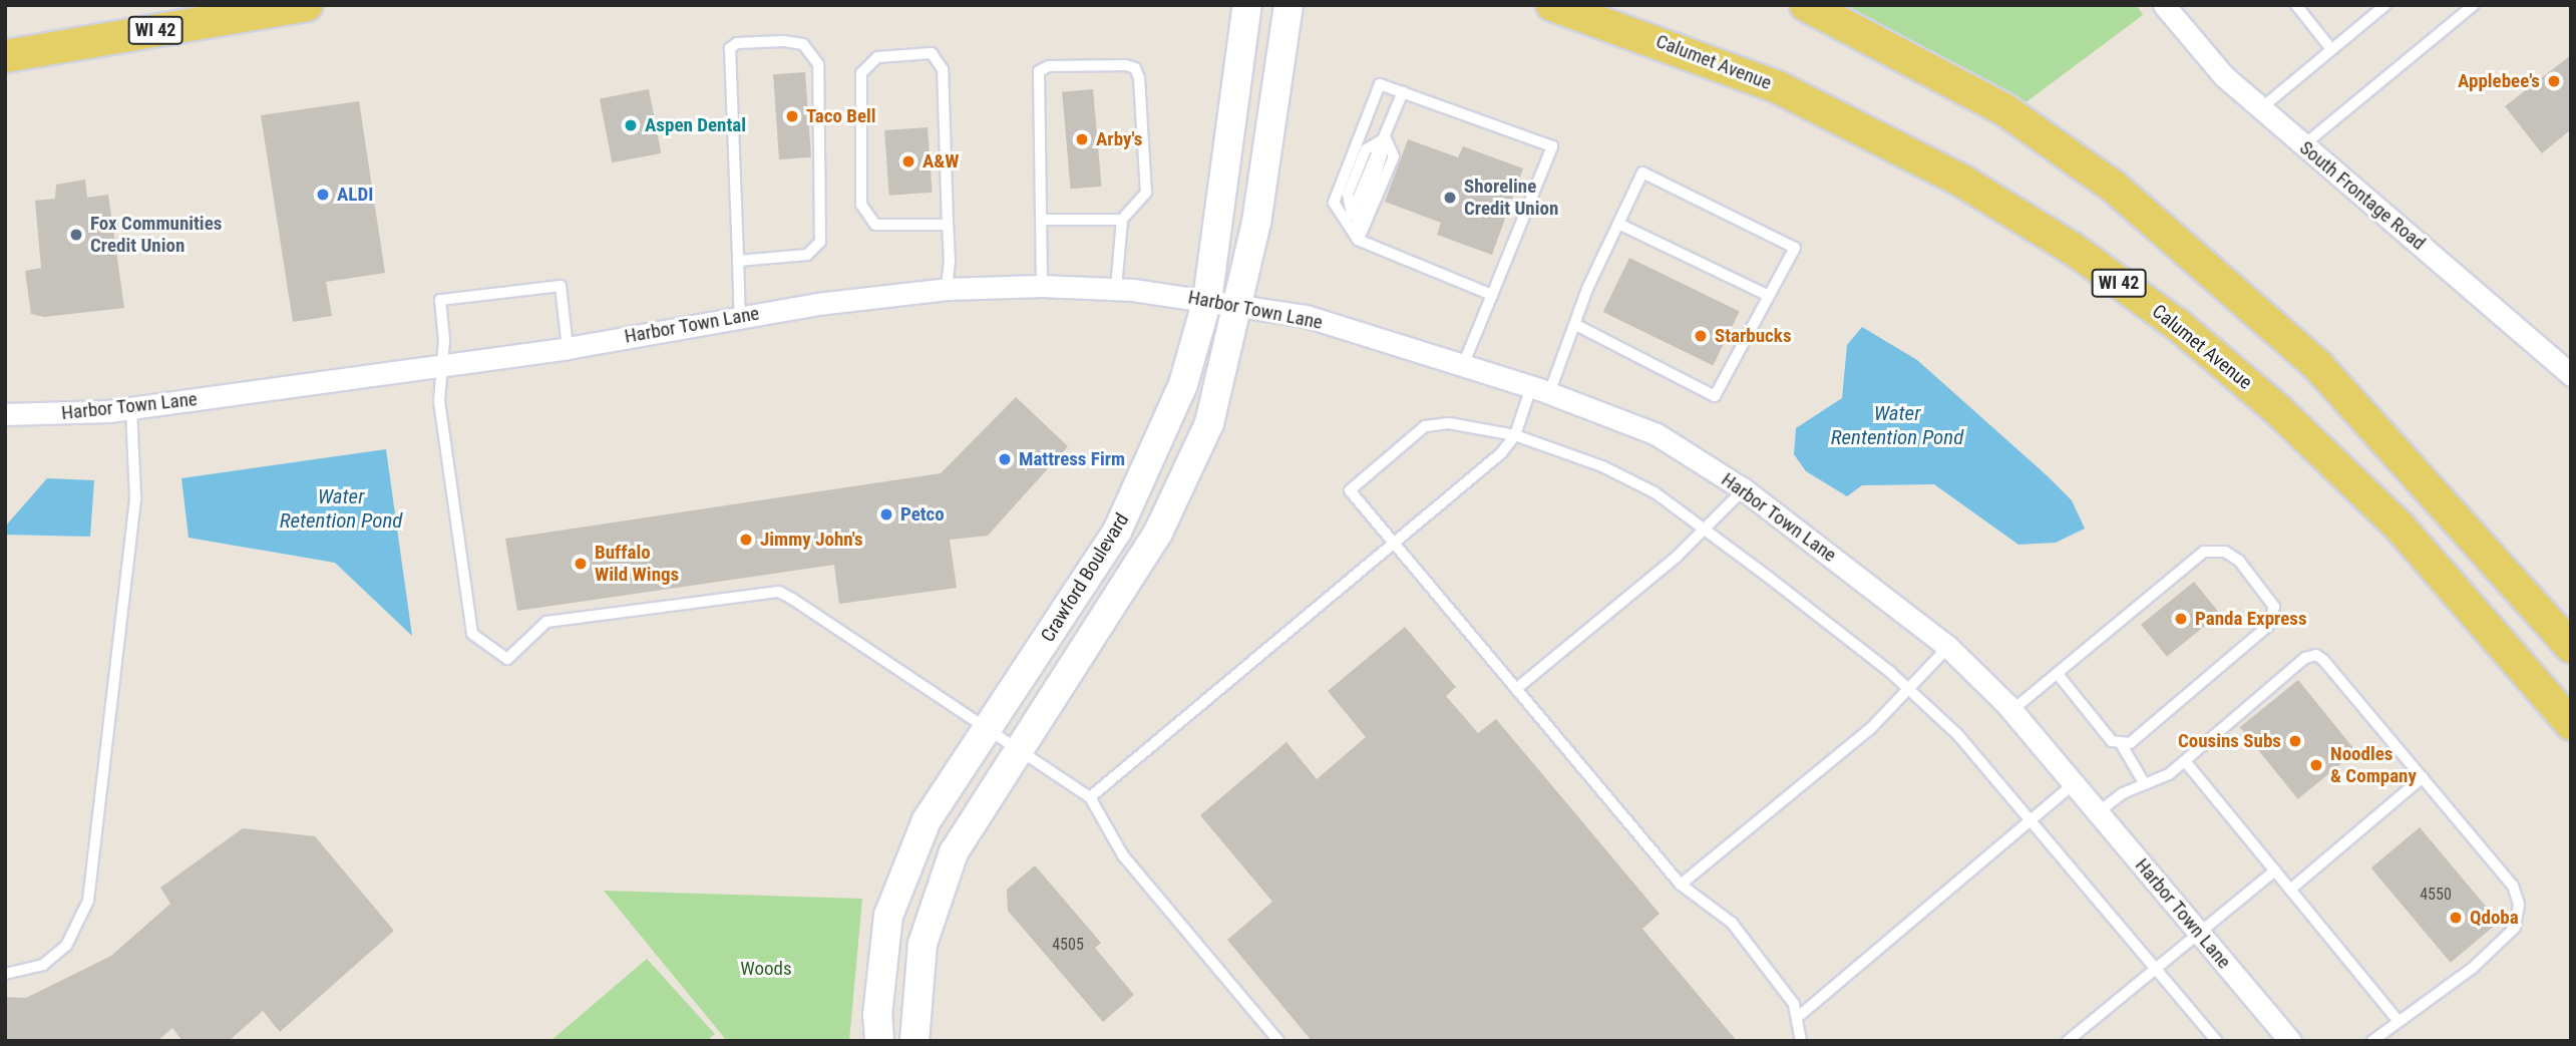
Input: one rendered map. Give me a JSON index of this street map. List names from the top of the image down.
{
  "streets": {
    "main road": ["WI 42", "Calumet Avenue"],
    "street": ["South Frontage Road", "Harbor Town Lane", "Crawford Boulevard"]
  },
  "crossings": [
    ["Harbor Town Lane", "Crawford Boulevard"]
  ],
  "water": ["Water Rentention Pond", "Water Retention Pond"],
  "parks": ["Woods"],
  "places": [
    "Applebee's",
    "Taco Bell",
    "Aspen Dental",
    "Arby's",
    "A&W",
    "ALDI",
    "Shoreline Credit Union",
    "Fox Communities Credit Union",
    "Starbucks",
    "Mattress Firm",
    "Petco",
    "Jimmy John's",
    "Buffalo Wild Wings",
    "Panda Express",
    "Cousins Subs",
    "Noodles & Company",
    "Qdoba"
  ],
  "house_numbers": ["4550", "4505"]
}
